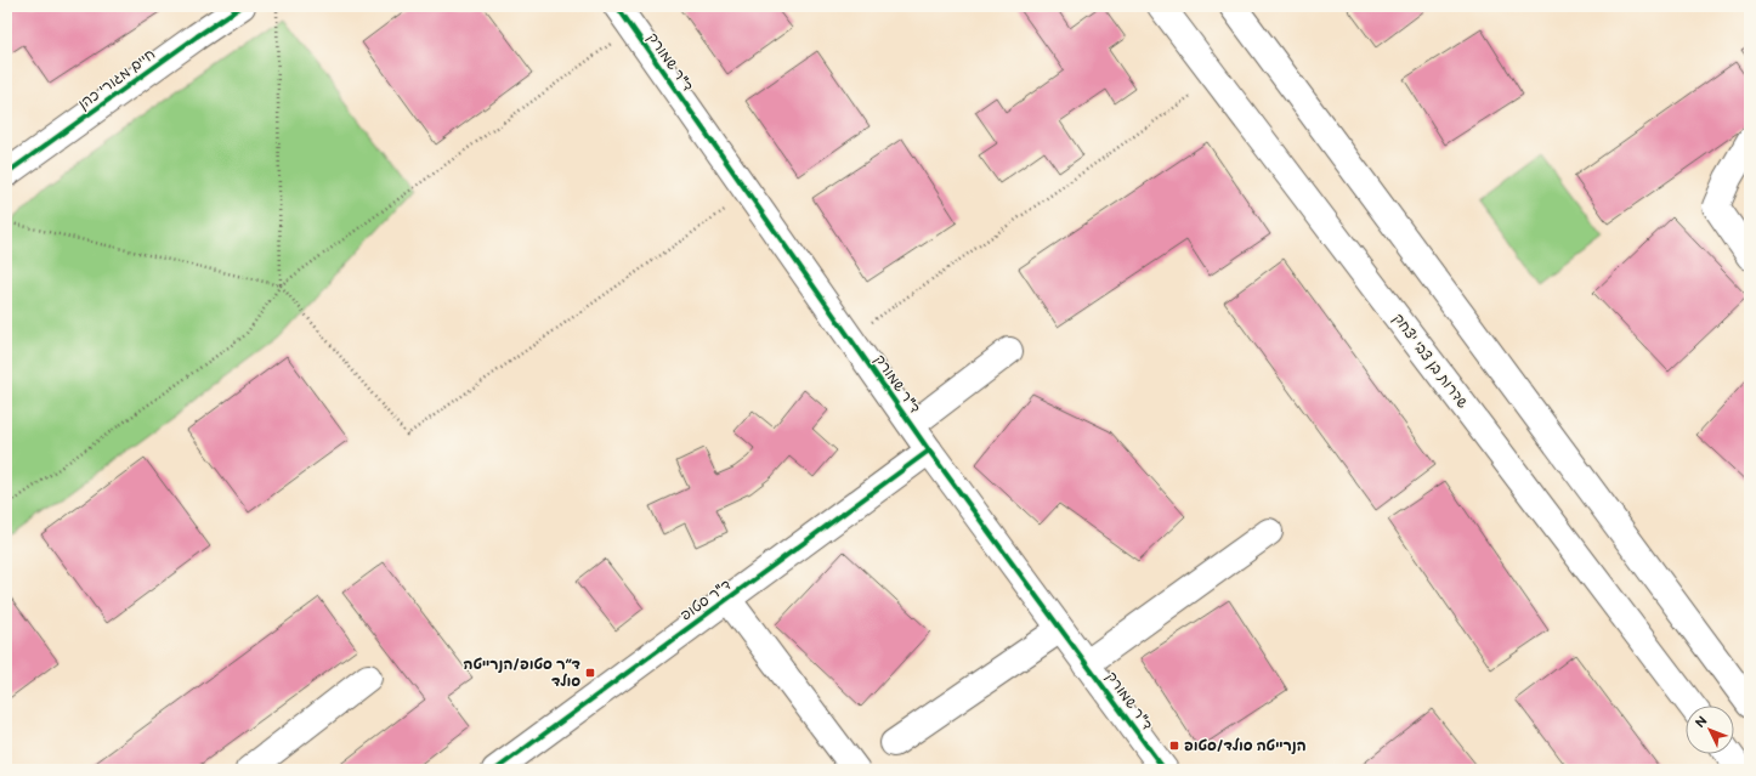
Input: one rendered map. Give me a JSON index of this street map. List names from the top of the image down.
{
  "streets": {
    "street": [
      "ד\"ר שמורק",
      "חיים מגורי כהן",
      "שדרות בן צבי יצחק",
      "ד\"ר סטופ"
    ]
  },
  "crossings": [
    ["ד\"ר שמורק", "ד\"ר סטופ"]
  ],
  "places": {
    "transit": ["ד״ר סטופ/הנרייטה סולד", "הנרייטה סולד/סטופ"]
  },
  "north": "top left"
}
